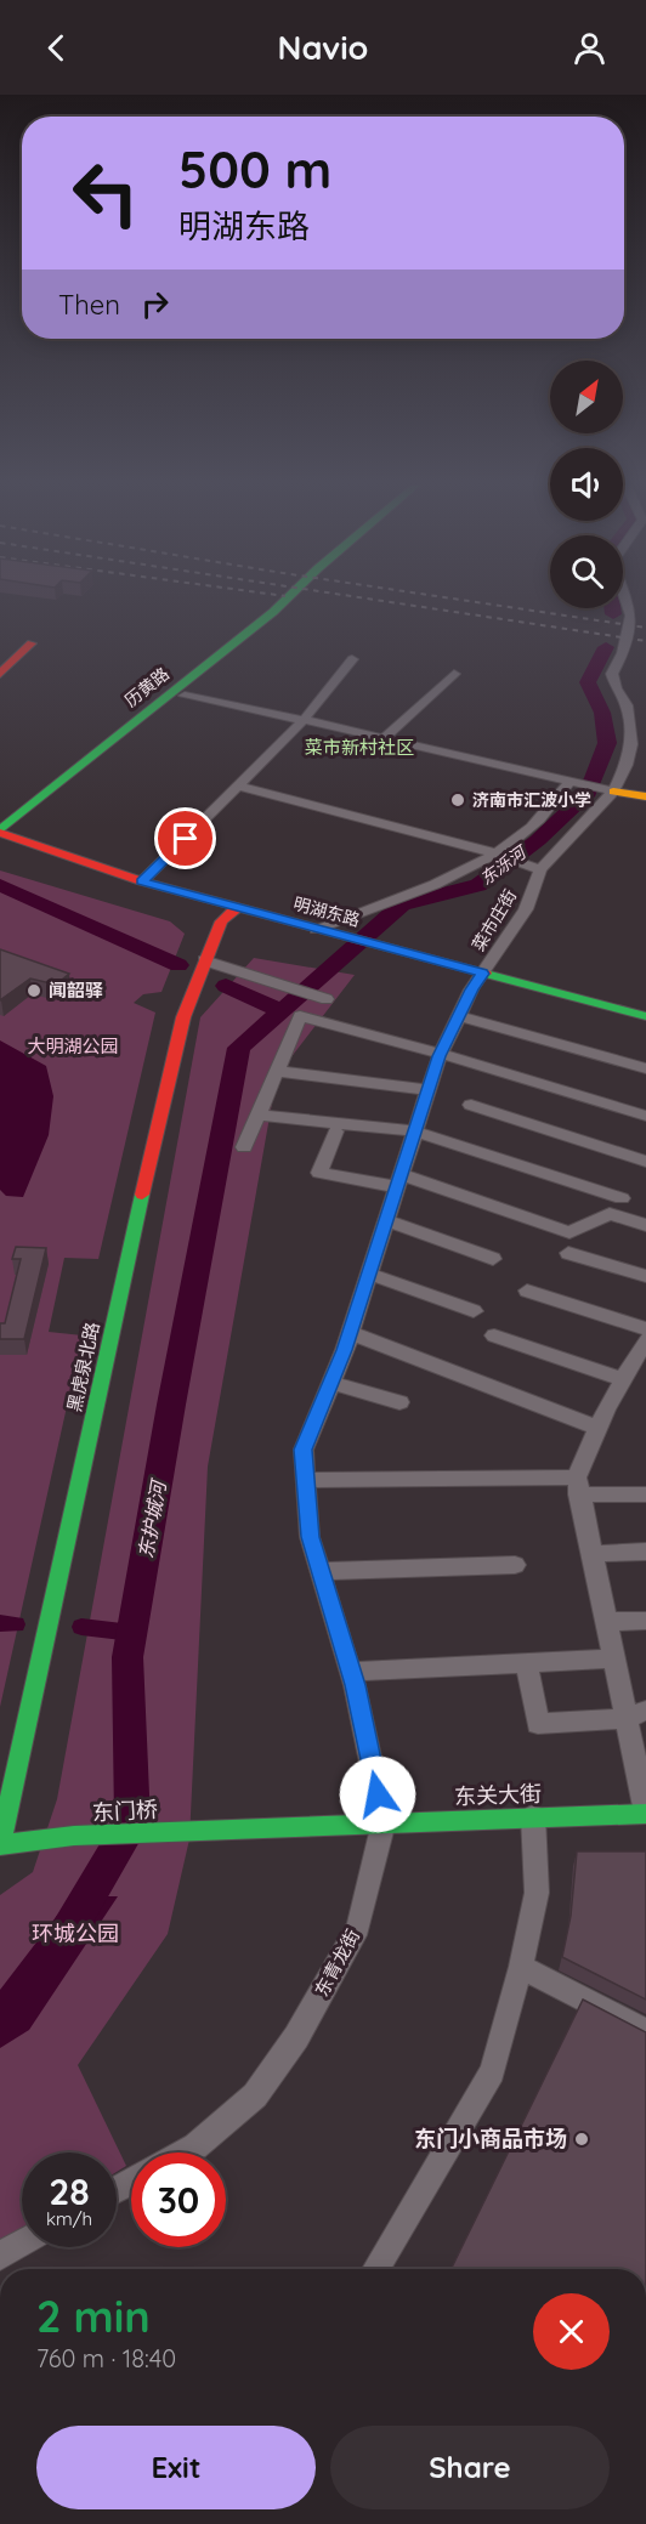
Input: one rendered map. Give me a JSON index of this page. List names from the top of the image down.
{
  "streets": {
    "main road": [
      "历黄路",
      "明湖东路",
      "黑虎泉北路",
      "东关大街",
      "东门桥"
    ],
    "street": ["菜市庄街", "东青龙街"]
  },
  "crossings": [
    ["历黄路", "明湖东路"],
    ["明湖东路", "菜市庄街"],
    ["明湖东路", "黑虎泉北路"],
    ["明湖东路", "东青龙街"],
    ["菜市庄街", "东青龙街"],
    ["黑虎泉北路", "东门桥"],
    ["东关大街", "东门桥"],
    ["东关大街", "东青龙街"]
  ],
  "districts": ["菜市新村社区"],
  "water": ["东泺河", "东护城河"],
  "parks": ["大明湖公园", "环城公园"],
  "places": ["济南市汇波小学", "闻韶驿", "东门小商品市场"],
  "north": "top right",
  "page": {
    "header": "Navio",
    "turn": ["500 m", "明湖东路"],
    "then": "Then",
    "speed": "28 km/h",
    "limit": "30",
    "heading": ["2 min", "760 m · 18:40"],
    "buttons": ["Exit", "Share"]
  }
}
